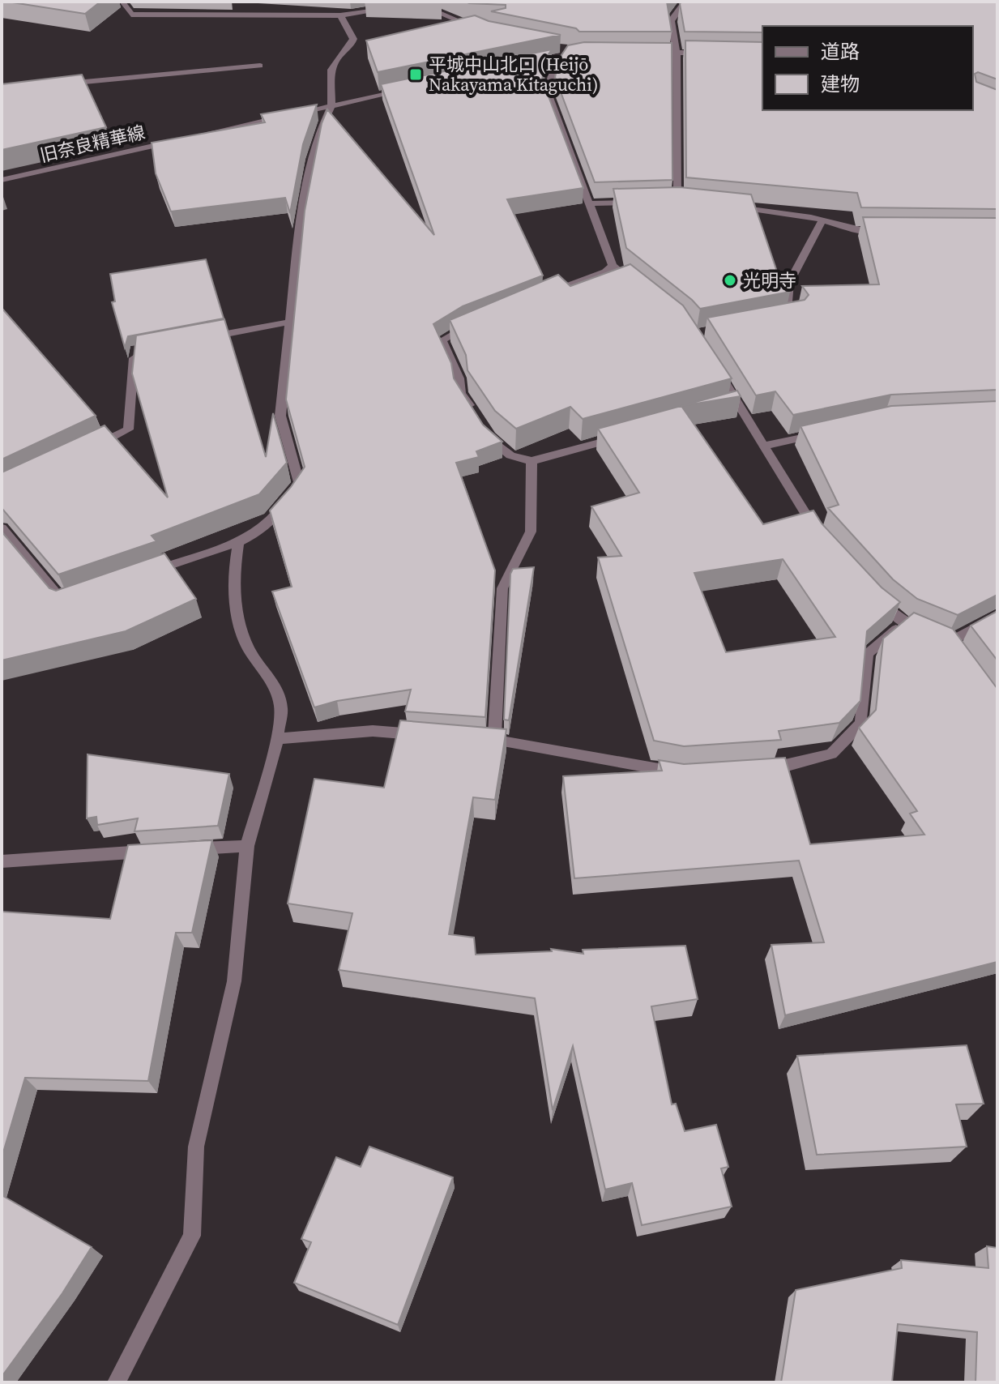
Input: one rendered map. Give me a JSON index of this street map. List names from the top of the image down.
{
  "streets": {
    "street": ["旧奈良精華線"]
  },
  "places": {
    "transit": ["平城中山北口 (Heijō Nakayama Kitaguchi)"],
    "other": ["光明寺"]
  },
  "legend": ["道路", "建物"]
}
